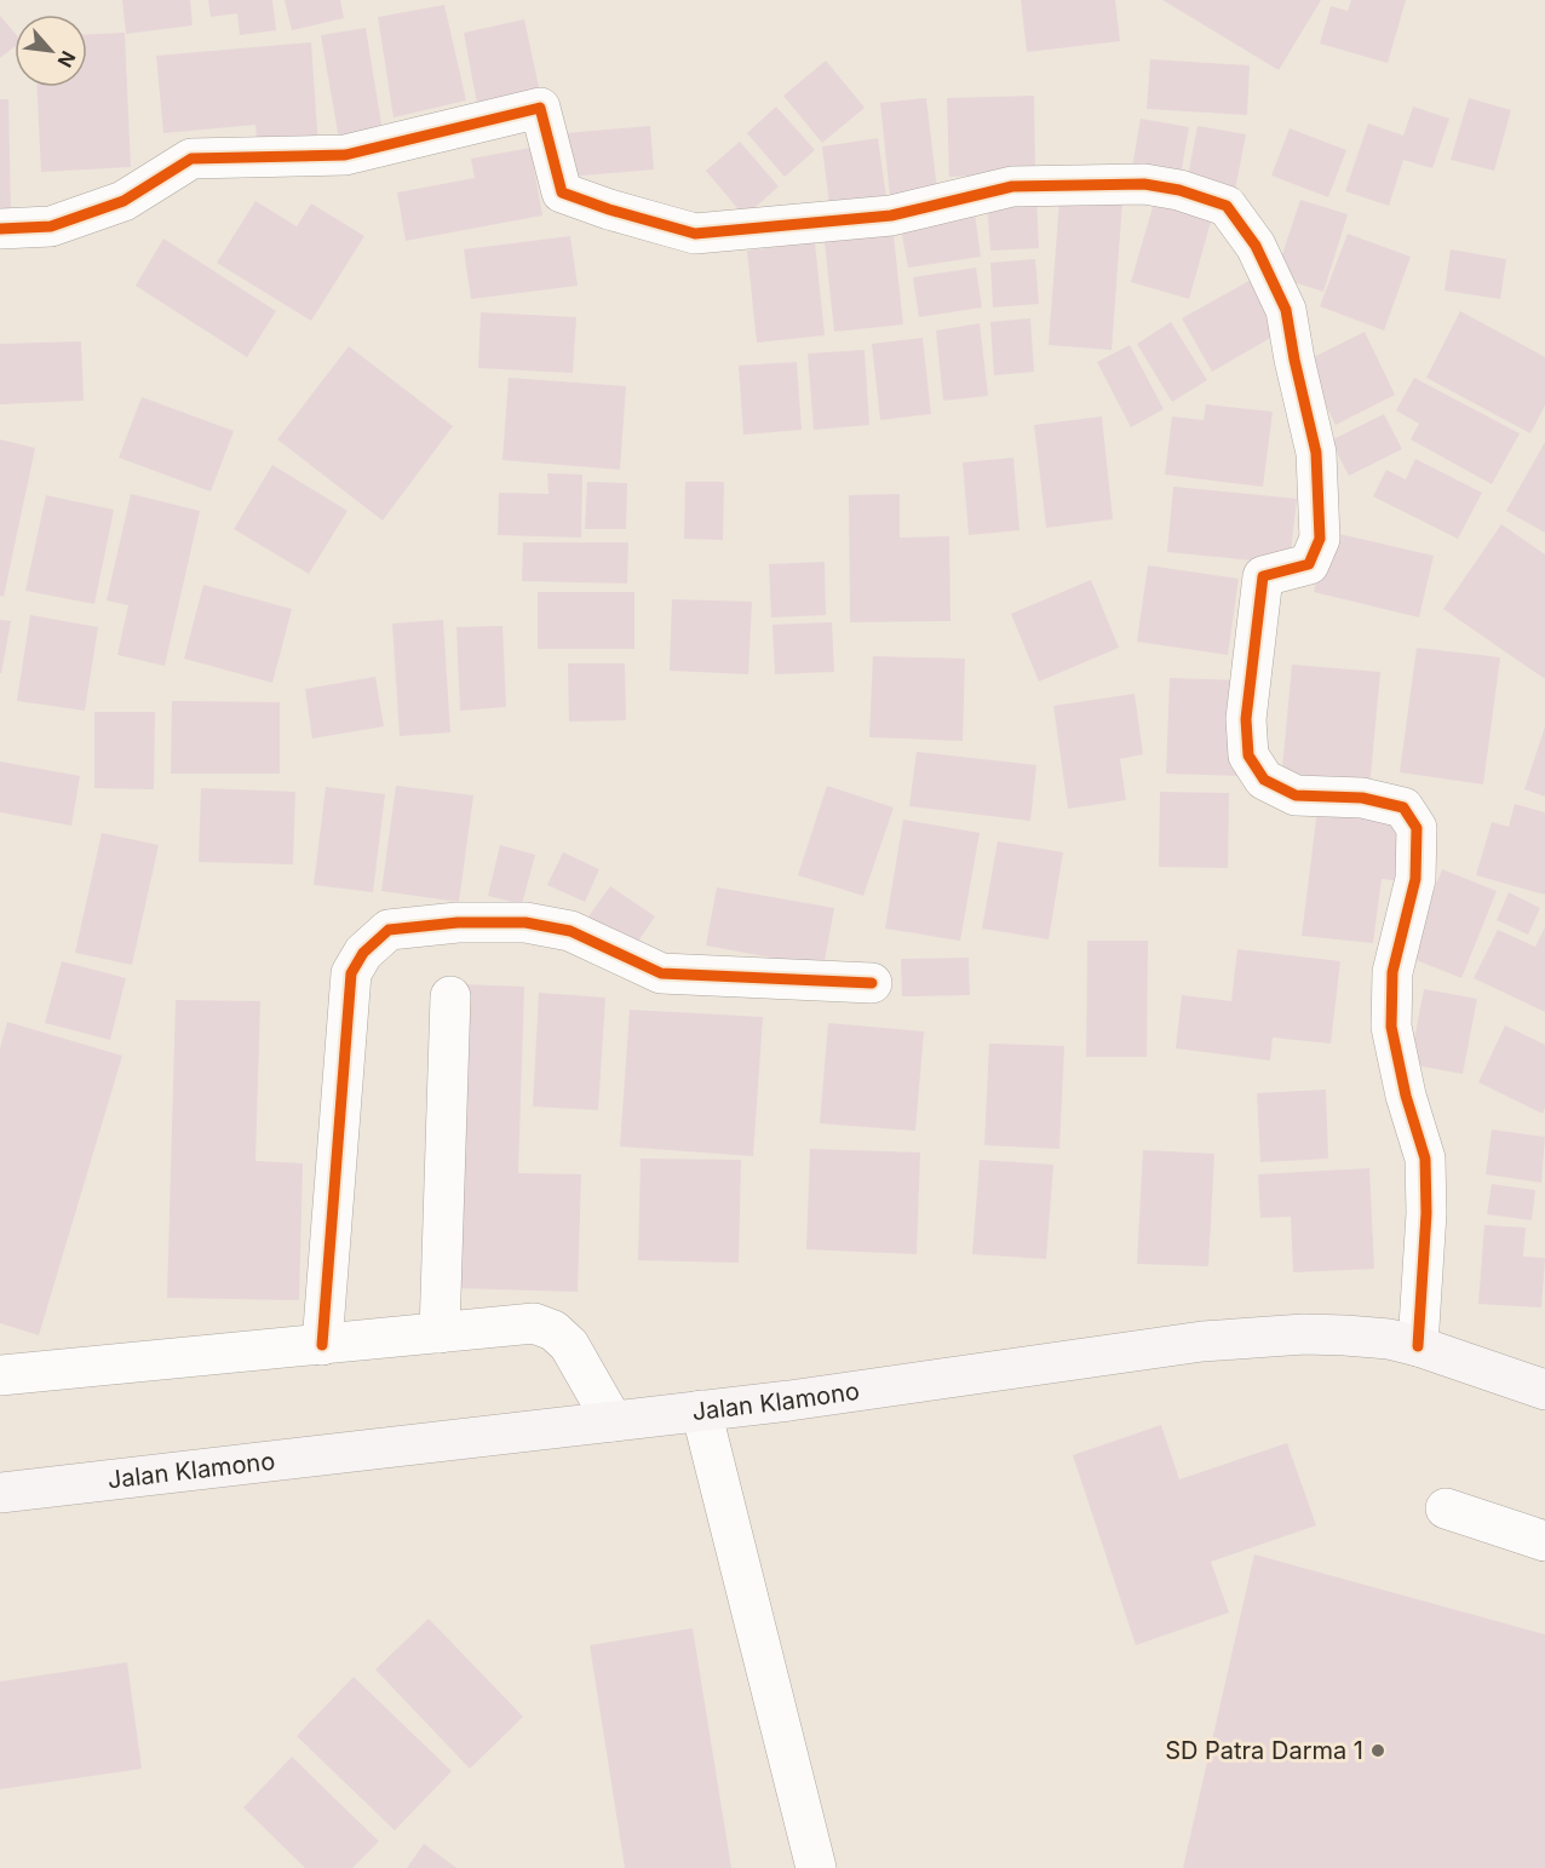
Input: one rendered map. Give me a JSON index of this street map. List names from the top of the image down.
{
  "streets": {
    "main road": ["Jalan Klamono"]
  },
  "places": ["SD Patra Darma 1"],
  "north": "bottom right"
}
